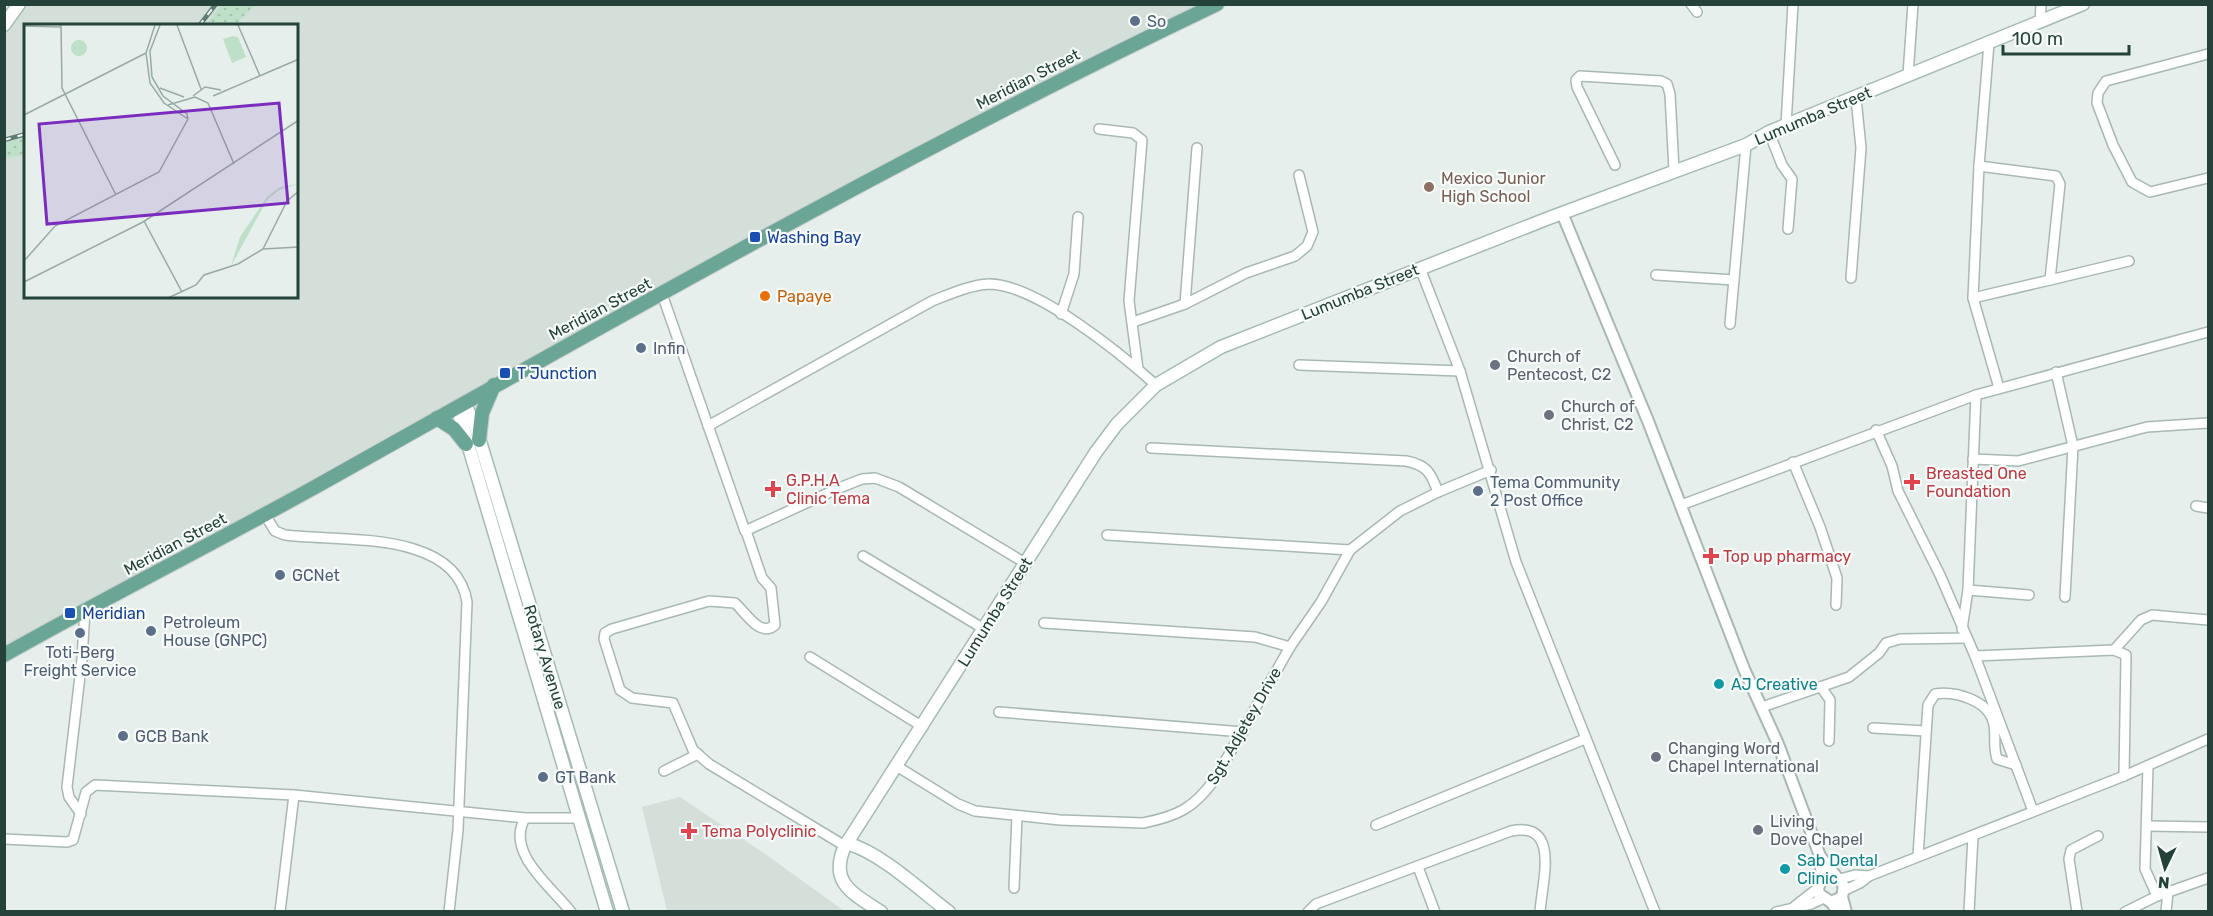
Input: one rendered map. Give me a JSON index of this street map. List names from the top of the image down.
{
  "streets": {
    "main road": ["Meridian Street", "Lumumba Street", "Rotary Avenue"],
    "street": ["Sgt. Adjetey Drive"]
  },
  "crossings": [
    ["Meridian Street", "Rotary Avenue"],
    ["Lumumba Street", "Sgt. Adjetey Drive"]
  ],
  "places": {
    "other": [
      "So",
      "Mexico Junior High School",
      "Papaye",
      "Infin",
      "Church of Pentecost, C2",
      "Church of Christ, C2",
      "Tema Community 2 Post Office",
      "GCNet",
      "Petroleum House (GNPC)",
      "Toti-Berg Freight Service",
      "AJ Creative",
      "GCB Bank",
      "Changing Word Chapel International",
      "GT Bank",
      "Living Dove Chapel",
      "Sab Dental Clinic"
    ],
    "transit": ["Washing Bay", "T Junction", "Meridian"],
    "health": [
      "Breasted One Foundation",
      "G.P.H.A Clinic Tema",
      "Top up pharmacy",
      "Tema Polyclinic"
    ]
  },
  "scale_bar": "100 m",
  "north": "bottom"
}
